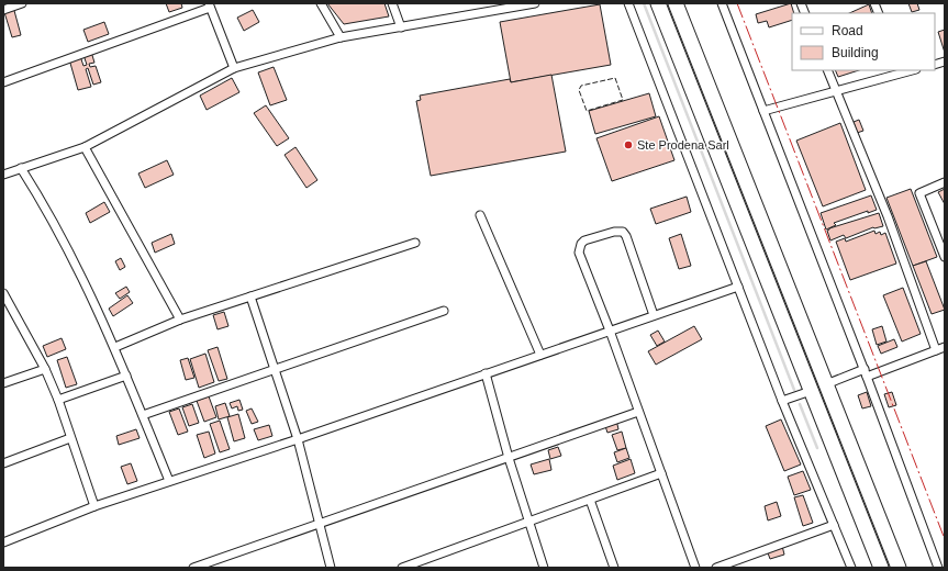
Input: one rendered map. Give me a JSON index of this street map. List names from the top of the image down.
{
  "places": ["Ste Prodena Sarl"],
  "legend": ["Road", "Building"]
}
